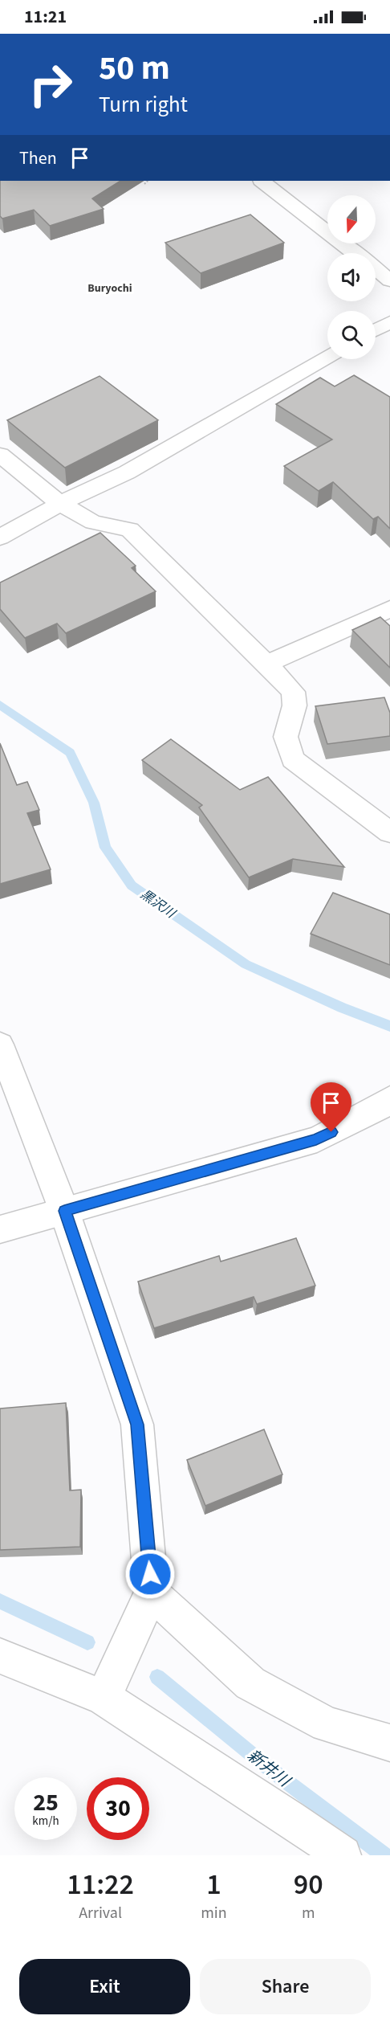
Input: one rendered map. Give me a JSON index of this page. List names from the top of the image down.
{
  "districts": ["Buryochi"],
  "water": ["黒沢川", "新井川"],
  "north": "bottom",
  "page": {
    "status": "11:21",
    "turn": ["50 m", "Turn right"],
    "then": "Then",
    "speed": "25 km/h",
    "limit": "30",
    "eta": [
      "11:22",
      "Arrival",
      "1",
      "min",
      "90",
      "m"
    ],
    "buttons": ["Exit", "Share"]
  }
}
